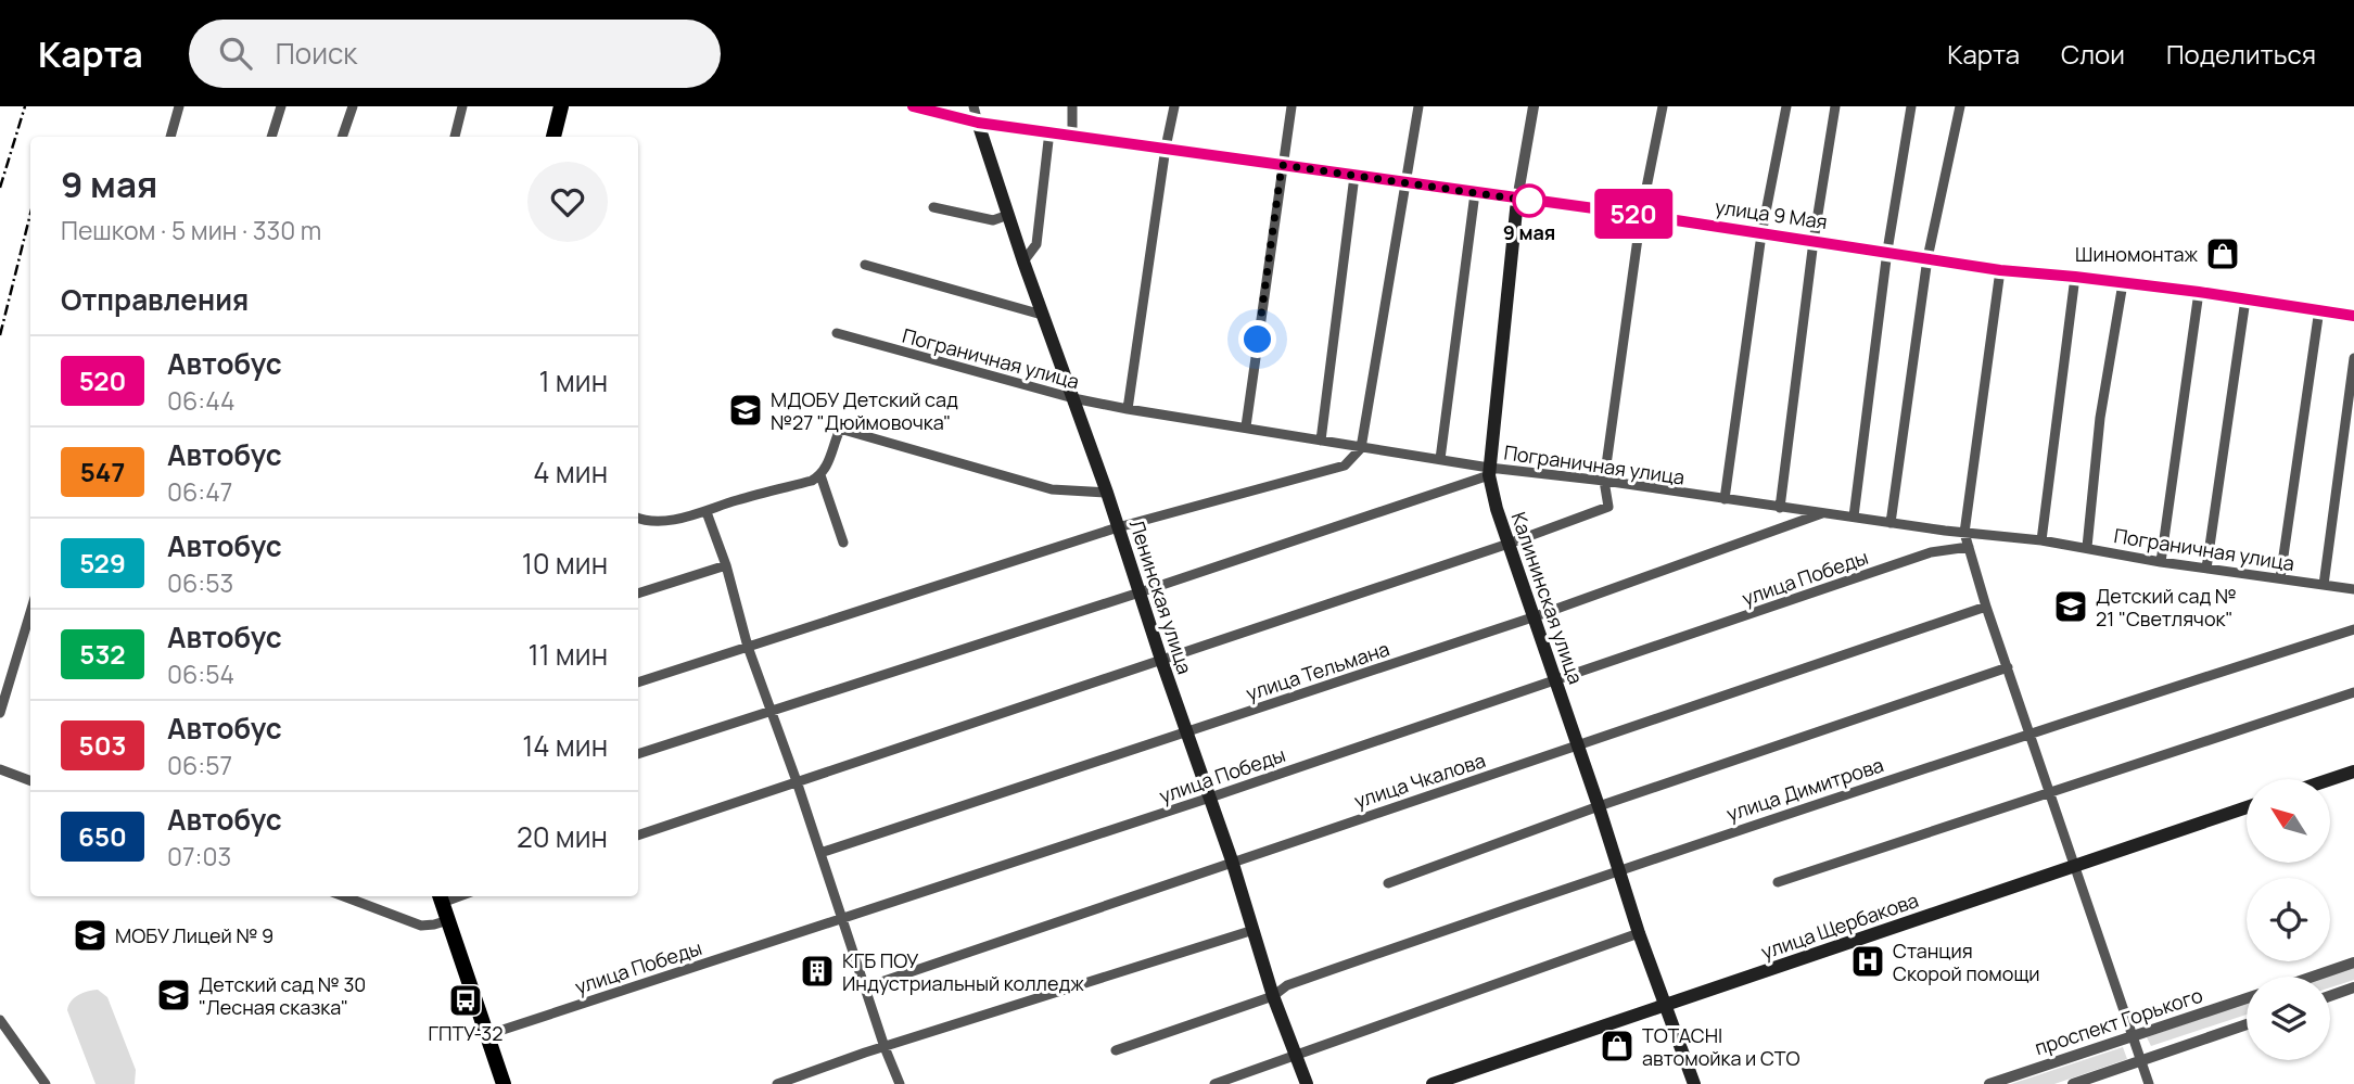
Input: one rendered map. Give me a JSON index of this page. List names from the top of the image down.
{
  "streets": {
    "main road": [
      "улица 9 Мая",
      "Ленинская улица",
      "Калининская улица",
      "улица Щербакова"
    ],
    "street": [
      "Пограничная улица",
      "улица Победы",
      "улица Тельмана",
      "улица Чкалова",
      "улица Димитрова",
      "проспект Горького"
    ]
  },
  "crossings": [
    ["улица 9 Мая", "Ленинская улица"],
    ["улица 9 Мая", "Калининская улица"],
    ["Пограничная улица", "Ленинская улица"],
    ["Пограничная улица", "Калининская улица"],
    ["Пограничная улица", "улица Тельмана"],
    ["улица Победы", "Ленинская улица"],
    ["улица Победы", "Калининская улица"],
    ["Ленинская улица", "улица Тельмана"],
    ["Ленинская улица", "улица Чкалова"],
    ["Ленинская улица", "улица Димитрова"],
    ["Калининская улица", "улица Тельмана"],
    ["Калининская улица", "улица Чкалова"],
    ["Калининская улица", "улица Димитрова"],
    ["Калининская улица", "улица Щербакова"]
  ],
  "places": {
    "other": ["9 мая"],
    "shop": ["Шиномонтаж", "TOTACHI автомойка и СТО"],
    "school or university": [
      "МДОБУ Детский сад №27 \"Дюймовочка\"",
      "Детский сад № 21 \"Светлячок\"",
      "МОБУ Лицей № 9",
      "Детский сад № 30 \"Лесная сказка\""
    ],
    "hospital": ["Станция Скорой помощи"],
    "building": ["КГБ ПОУ Индустриальный колледж"],
    "bus stop": ["ГПТУ-32"]
  },
  "lines": ["bus line 520"],
  "north": "top left",
  "page": {
    "header": "Карта",
    "search": "Поиск",
    "nav": ["Карта", "Слои", "Поделиться"],
    "on_map": "520",
    "heading": [
      ["9 мая", "Пешком · 5 мин · 330 m"],
      "Отправления"
    ],
    "list": [
      {
        "mark": "520",
        "name": "Автобус",
        "note": "06:44",
        "value": "1 мин"
      },
      {
        "mark": "547",
        "name": "Автобус",
        "note": "06:47",
        "value": "4 мин"
      },
      {
        "mark": "529",
        "name": "Автобус",
        "note": "06:53",
        "value": "10 мин"
      },
      {
        "mark": "532",
        "name": "Автобус",
        "note": "06:54",
        "value": "11 мин"
      },
      {
        "mark": "503",
        "name": "Автобус",
        "note": "06:57",
        "value": "14 мин"
      },
      {
        "mark": "650",
        "name": "Автобус",
        "note": "07:03",
        "value": "20 мин"
      }
    ]
  }
}
